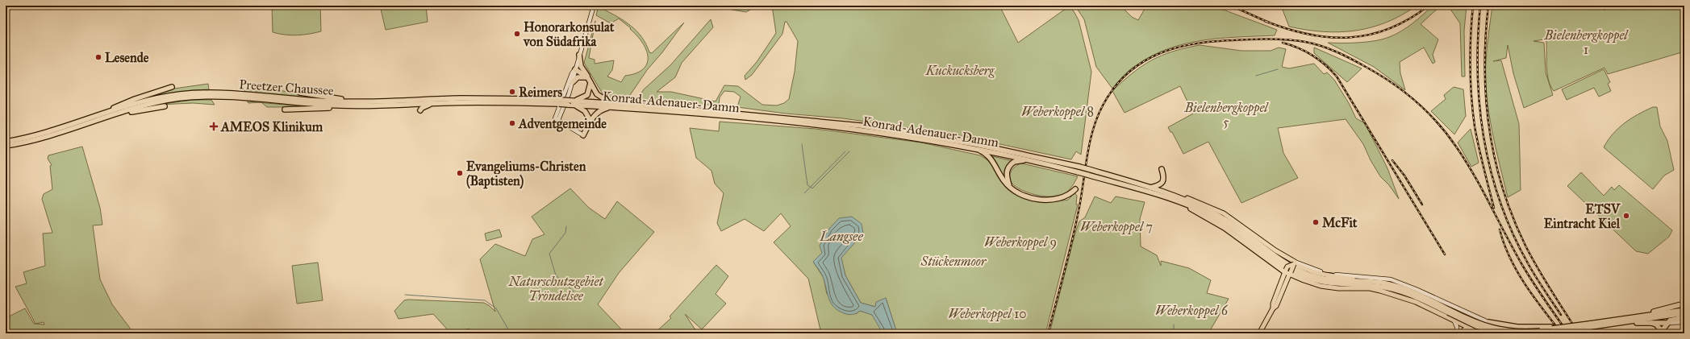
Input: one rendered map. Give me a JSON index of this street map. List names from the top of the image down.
{
  "streets": {
    "highway": ["Preetzer Chaussee", "Konrad-Adenauer-Damm"]
  },
  "crossings": [
    ["Preetzer Chaussee", "Konrad-Adenauer-Damm"]
  ],
  "water": ["Langsee"],
  "parks": [
    "Bielenbergkoppel 1",
    "Kuckucksberg",
    "Bielenbergkoppel 5",
    "Weberkoppel 8",
    "Weberkoppel 7",
    "Weberkoppel 9",
    "Stückenmoor",
    "Naturschutzgebiet Tröndelsee",
    "Weberkoppel 6",
    "Weberkoppel 10"
  ],
  "places": {
    "other": [
      "Honorarkonsulat von Südafrika",
      "Lesende",
      "Reimers",
      "Adventgemeinde",
      "Evangeliums-Christen (Baptisten)",
      "ETSV Eintracht Kiel",
      "McFit"
    ],
    "health": ["AMEOS Klinikum"]
  }
}
